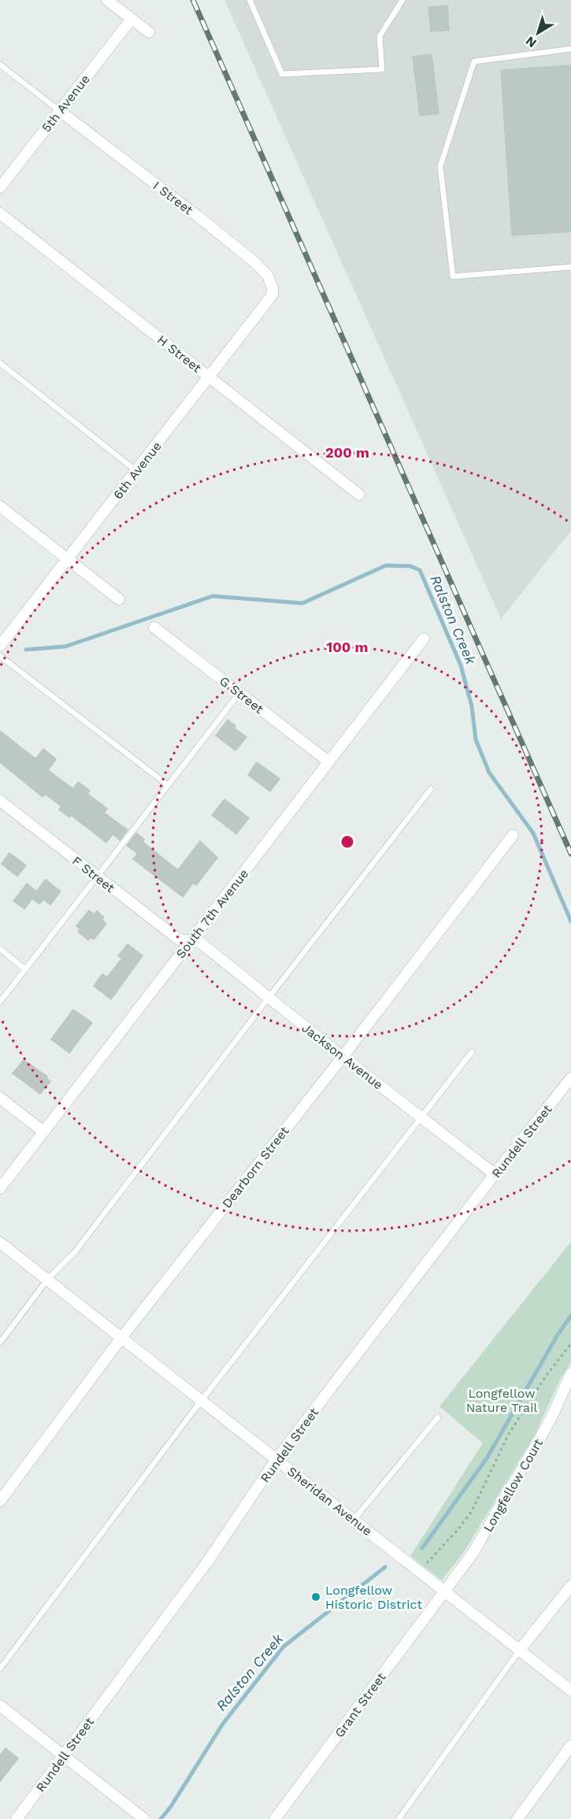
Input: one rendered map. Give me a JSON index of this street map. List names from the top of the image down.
{
  "streets": {
    "street": [
      "5th Avenue",
      "I Street",
      "H Street",
      "6th Avenue",
      "G Street",
      "F Street",
      "South 7th Avenue",
      "Jackson Avenue",
      "Rundell Street",
      "Dearborn Street",
      "Longfellow Court",
      "Sheridan Avenue",
      "Grant Street"
    ]
  },
  "crossings": [
    ["5th Avenue", "I Street"],
    ["I Street", "6th Avenue"],
    ["H Street", "6th Avenue"],
    ["G Street", "South 7th Avenue"],
    ["F Street", "South 7th Avenue"],
    ["F Street", "Jackson Avenue"],
    ["South 7th Avenue", "Jackson Avenue"],
    ["Jackson Avenue", "Rundell Street"],
    ["Jackson Avenue", "Dearborn Street"],
    ["Rundell Street", "Sheridan Avenue"],
    ["Dearborn Street", "Sheridan Avenue"],
    ["Longfellow Court", "Sheridan Avenue"],
    ["Longfellow Court", "Grant Street"],
    ["Sheridan Avenue", "Grant Street"]
  ],
  "water": ["Ralston Creek"],
  "parks": ["Longfellow Nature Trail"],
  "places": ["Longfellow Historic District"],
  "north": "bottom left",
  "rings": ["200 m", "100 m"]
}
